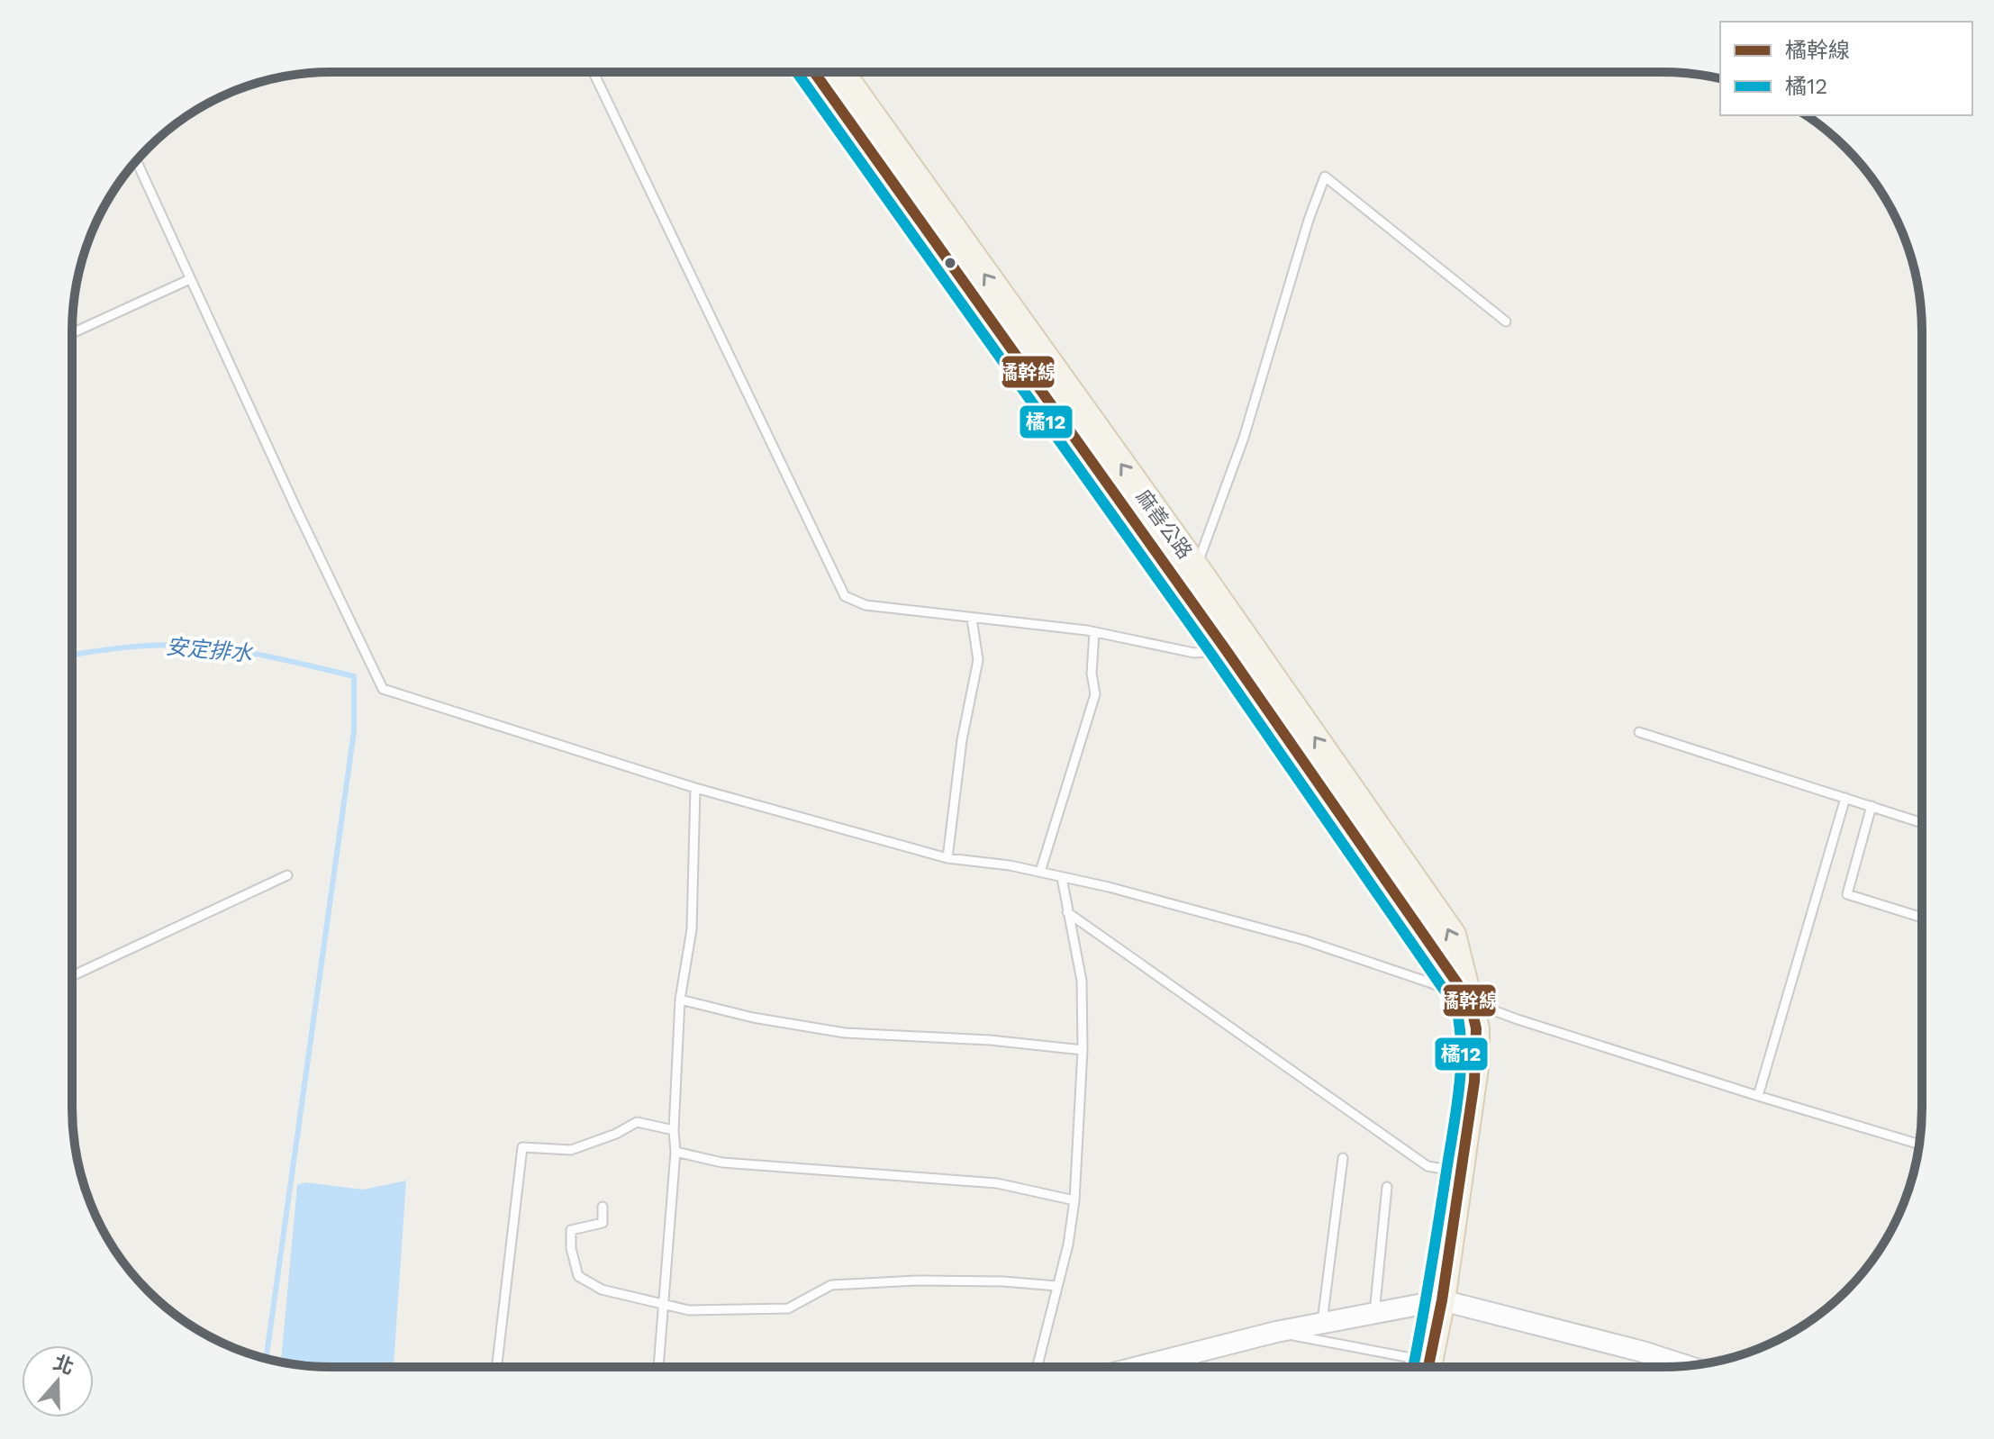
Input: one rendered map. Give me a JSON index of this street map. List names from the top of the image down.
{
  "streets": {
    "main road": ["麻善公路"]
  },
  "water": ["安定排水"],
  "lines": ["transit line 橘幹線", "transit line 橘12"],
  "legend": ["橘幹線", "橘12"],
  "north": "top"
}
